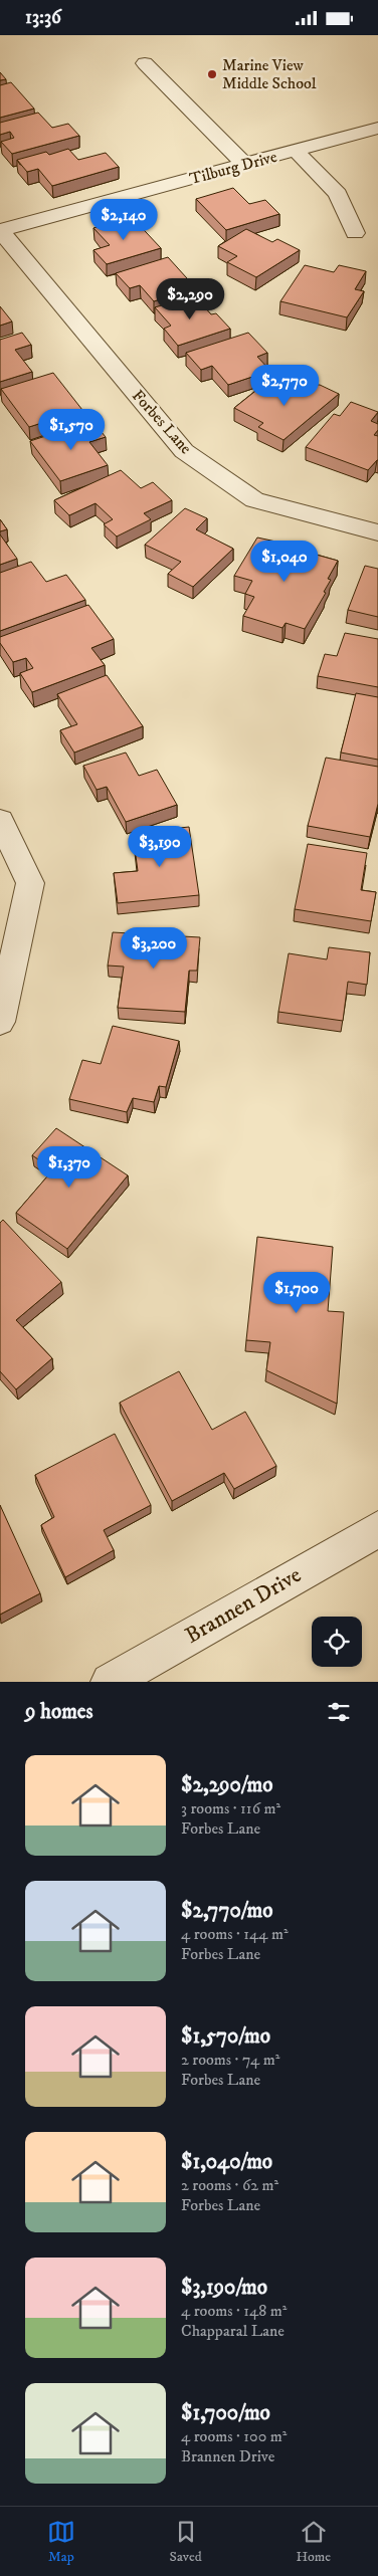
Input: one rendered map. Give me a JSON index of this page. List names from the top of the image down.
{
  "streets": {
    "street": ["Tilburg Drive", "Forbes Lane", "Brannen Drive"]
  },
  "crossings": [
    ["Tilburg Drive", "Forbes Lane"]
  ],
  "places": ["Marine View Middle School"],
  "page": {
    "status": "13:36",
    "price": [
      "$2,140",
      "$2,290",
      "$2,770",
      "$1,570",
      "$1,040",
      "$3,190",
      "$3,200",
      "$1,370",
      "$1,700"
    ],
    "heading": "9 homes",
    "list": [
      {
        "name": "$2,290/mo",
        "note": "3 rooms · 116 m² · Forbes Lane"
      },
      {
        "name": "$2,770/mo",
        "note": "4 rooms · 144 m² · Forbes Lane"
      },
      {
        "name": "$1,570/mo",
        "note": "2 rooms · 74 m² · Forbes Lane"
      },
      {
        "name": "$1,040/mo",
        "note": "2 rooms · 62 m² · Forbes Lane"
      },
      {
        "name": "$3,190/mo",
        "note": "4 rooms · 148 m² · Chapparal Lane"
      },
      {
        "name": "$1,700/mo",
        "note": "4 rooms · 100 m² · Brannen Drive"
      }
    ],
    "tabs": ["Map", "Saved", "Home"]
  }
}
